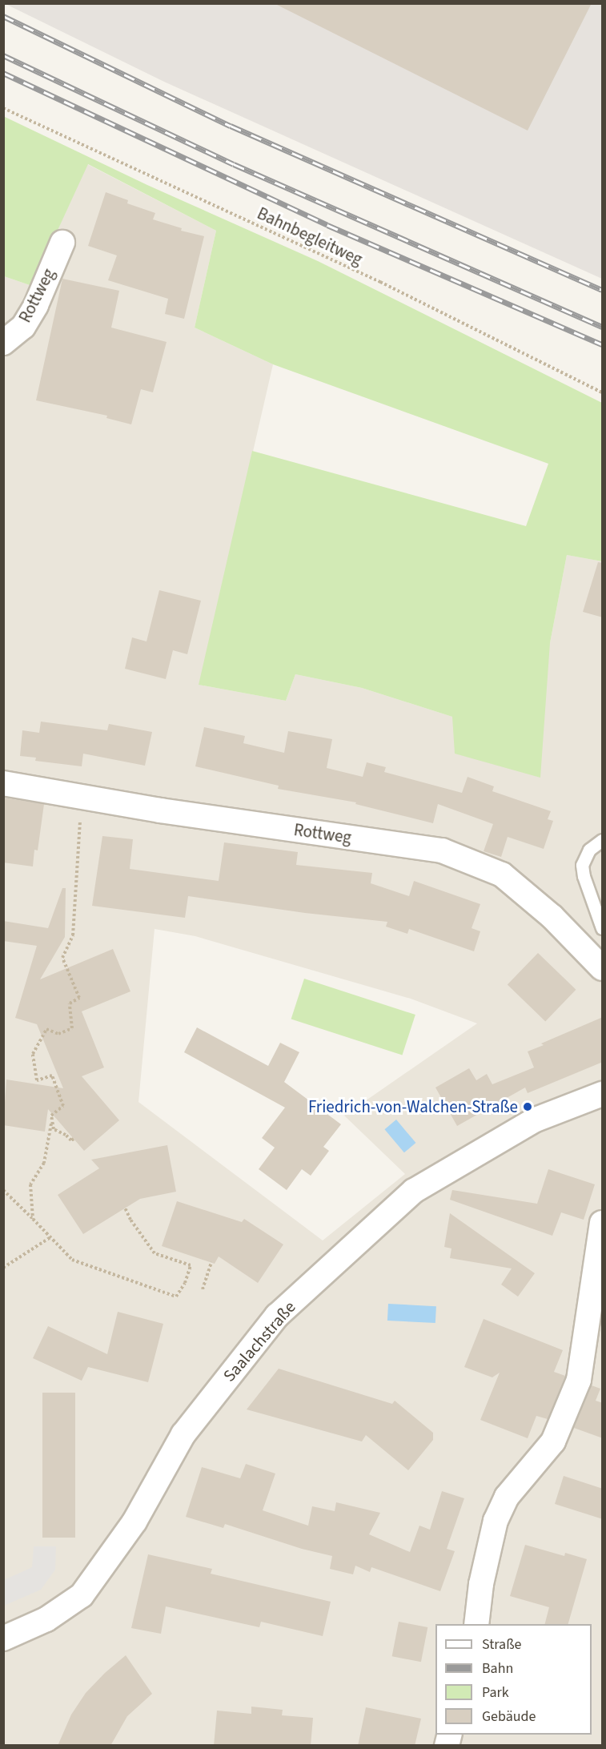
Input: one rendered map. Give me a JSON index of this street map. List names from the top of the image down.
{
  "streets": {
    "street": ["Rottweg", "Saalachstraße"],
    "path": ["Bahnbegleitweg"]
  },
  "places": ["Friedrich-von-Walchen-Straße"],
  "legend": [
    "Straße",
    "Bahn",
    "Park",
    "Gebäude"
  ]
}
